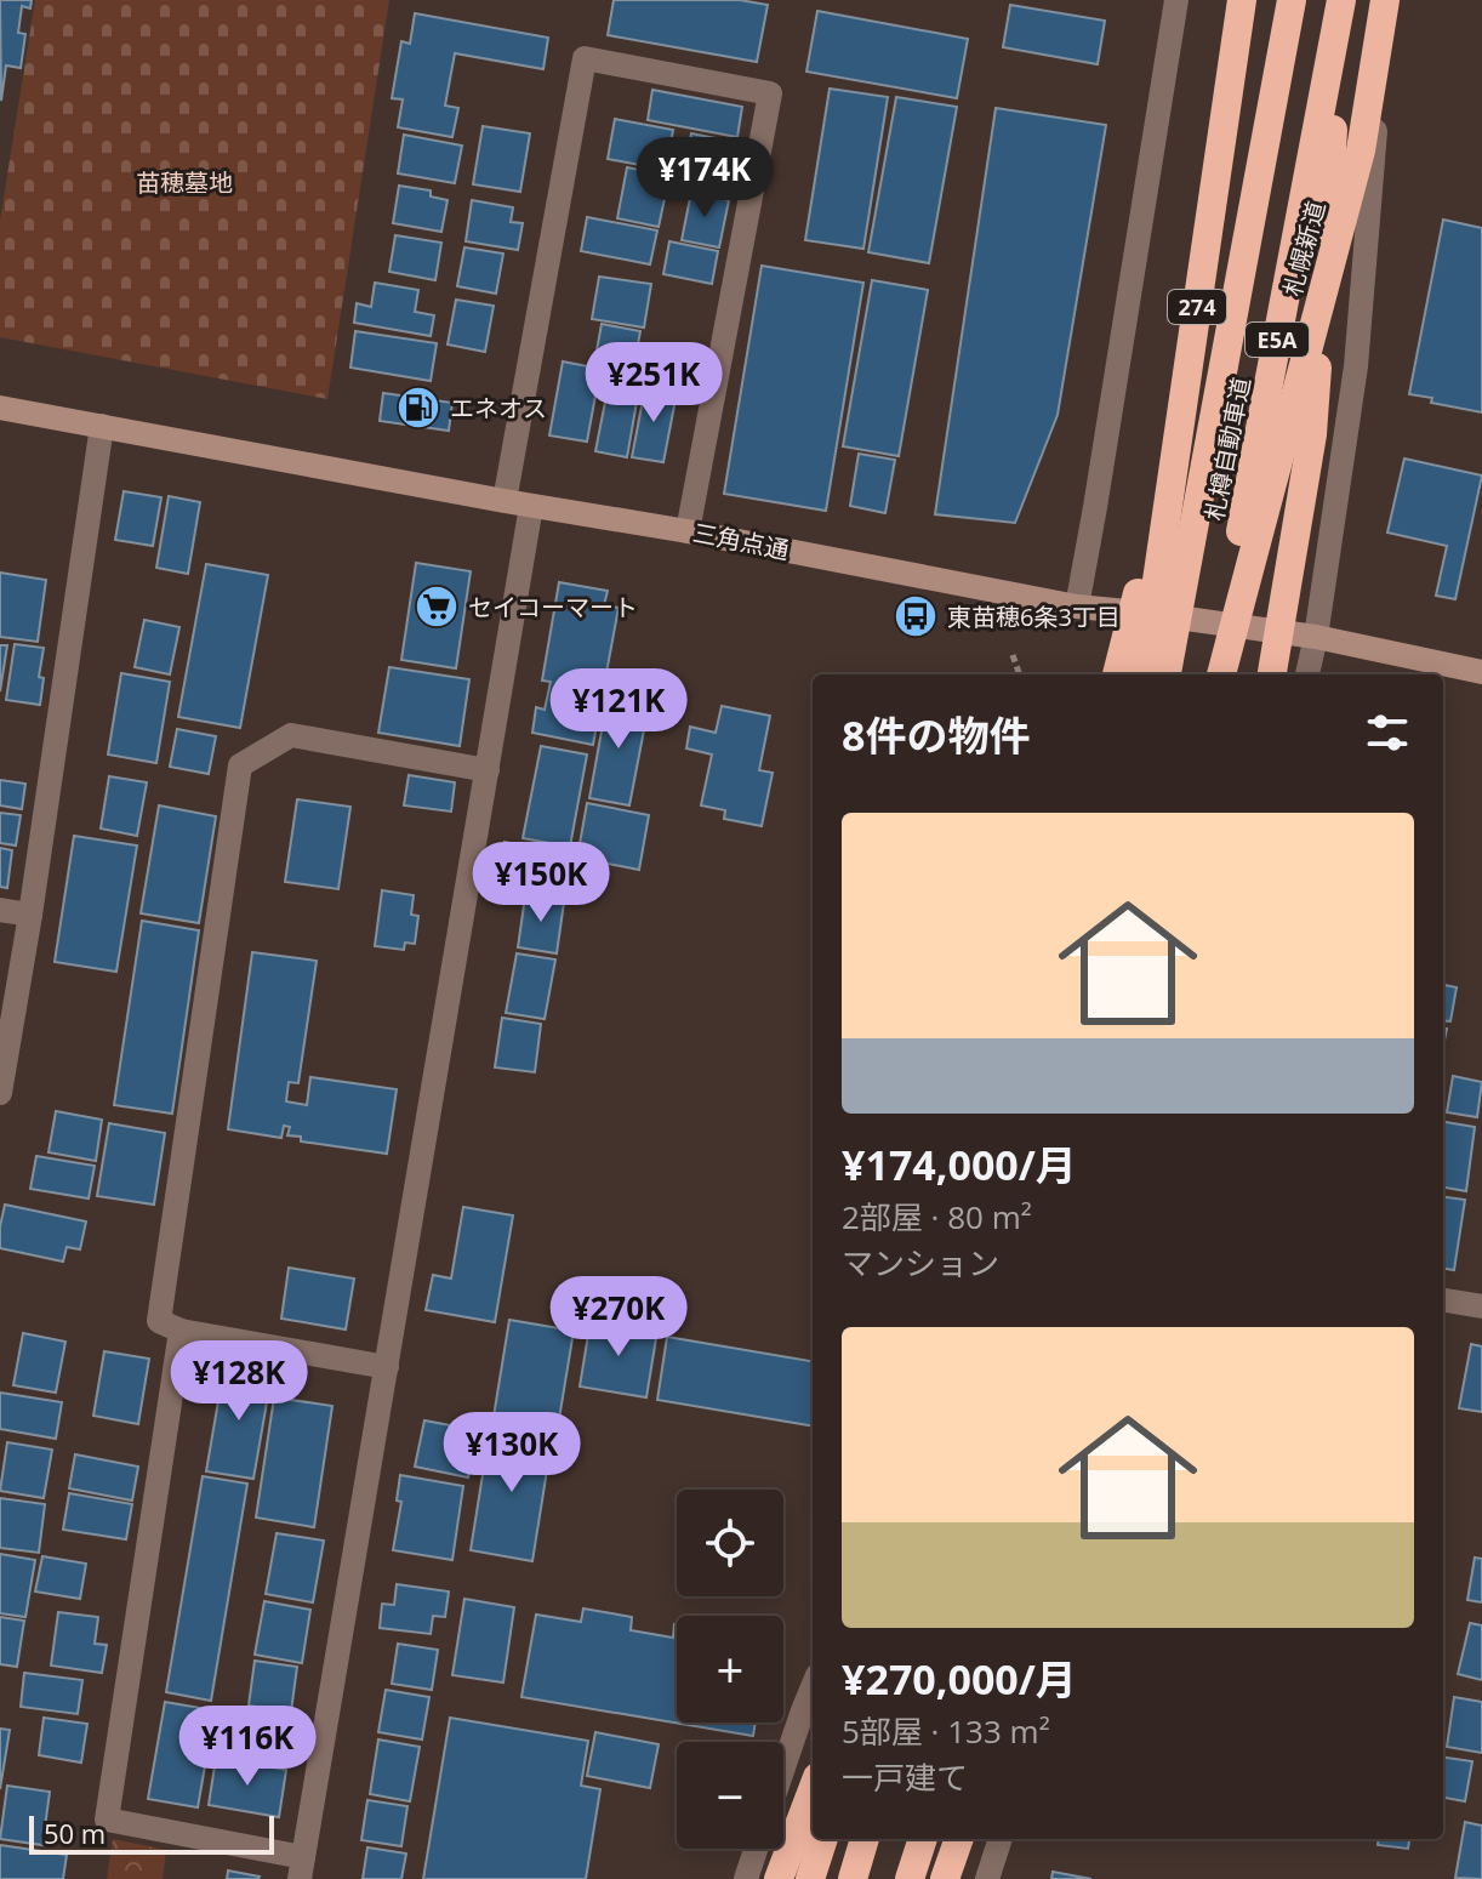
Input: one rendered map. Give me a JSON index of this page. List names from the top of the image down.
{
  "streets": {
    "highway": [
      "札幌新道",
      "274",
      "E5A",
      "札樽自動車道"
    ],
    "street": ["三角点通"]
  },
  "crossings": [
    ["札幌新道", "三角点通"],
    ["274", "三角点通"]
  ],
  "parks": ["苗穂墓地"],
  "places": {
    "fuel station": ["エネオス"],
    "supermarket": ["セイコーマート"],
    "bus stop": ["東苗穂6条3丁目"]
  },
  "scale_bar": "50 m",
  "page": {
    "price": [
      "¥174K",
      "¥251K",
      "¥121K",
      "¥150K",
      "¥270K",
      "¥128K",
      "¥130K",
      "¥116K"
    ],
    "heading": "8件の物件",
    "list": [
      {
        "name": "¥174,000/月",
        "note": "2部屋 · 80 m² · マンション"
      },
      {
        "name": "¥270,000/月",
        "note": "5部屋 · 133 m² · 一戸建て"
      }
    ],
    "map_buttons": ["+", "−"],
    "scale": "50 m"
  }
}
